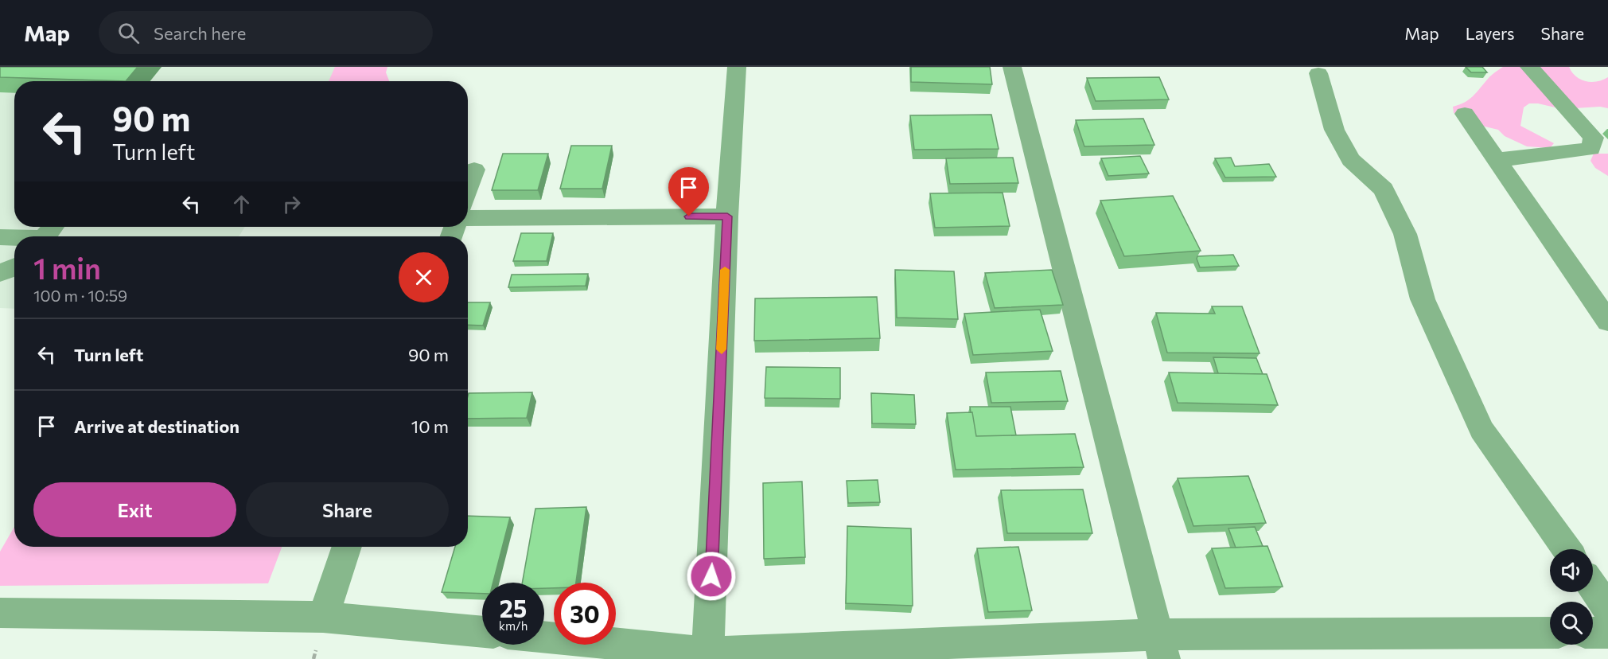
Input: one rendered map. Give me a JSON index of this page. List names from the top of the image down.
{
  "page": {
    "header": "Map",
    "search": "Search here",
    "nav": ["Map", "Layers", "Share"],
    "turn": ["90 m", "Turn left"],
    "heading": ["1 min", "100 m · 10:59"],
    "list": [
      {
        "name": "Turn left",
        "value": "90 m"
      },
      {
        "name": "Arrive at destination",
        "value": "10 m"
      }
    ],
    "buttons": ["Exit", "Share"],
    "speed": "25 km/h",
    "limit": "30"
  }
}
